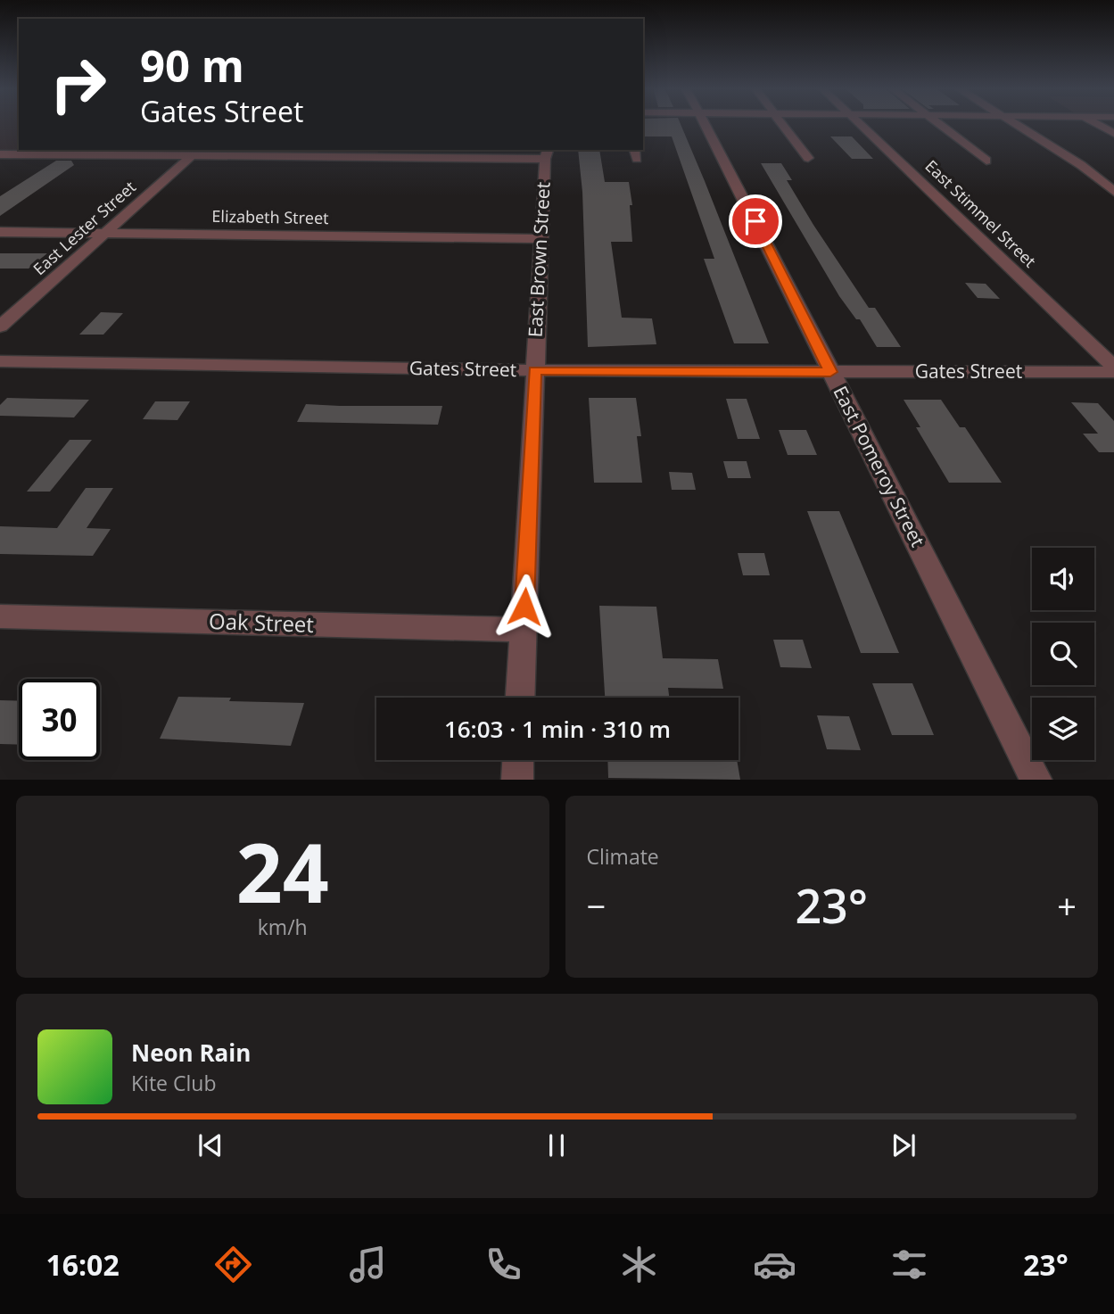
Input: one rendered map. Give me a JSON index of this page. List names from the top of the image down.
{
  "streets": {
    "street": [
      "East Stimmel Street",
      "Elizabeth Street",
      "East Lester Street",
      "East Brown Street",
      "Gates Street",
      "East Pomeroy Street",
      "Oak Street"
    ]
  },
  "crossings": [
    ["Elizabeth Street", "East Lester Street"],
    ["Elizabeth Street", "East Brown Street"],
    ["East Brown Street", "Gates Street"],
    ["East Brown Street", "Oak Street"],
    ["Gates Street", "East Pomeroy Street"]
  ],
  "page": {
    "turn": ["90 m", "Gates Street"],
    "limit": "30",
    "trip": "16:03 · 1 min · 310 m",
    "tile": [
      ["24", "km/h"],
      "Climate"
    ],
    "heat": ["−", "23°", "+"],
    "song": ["Neon Rain", "Kite Club"],
    "tabs": ["16:02", "23°"]
  }
}
